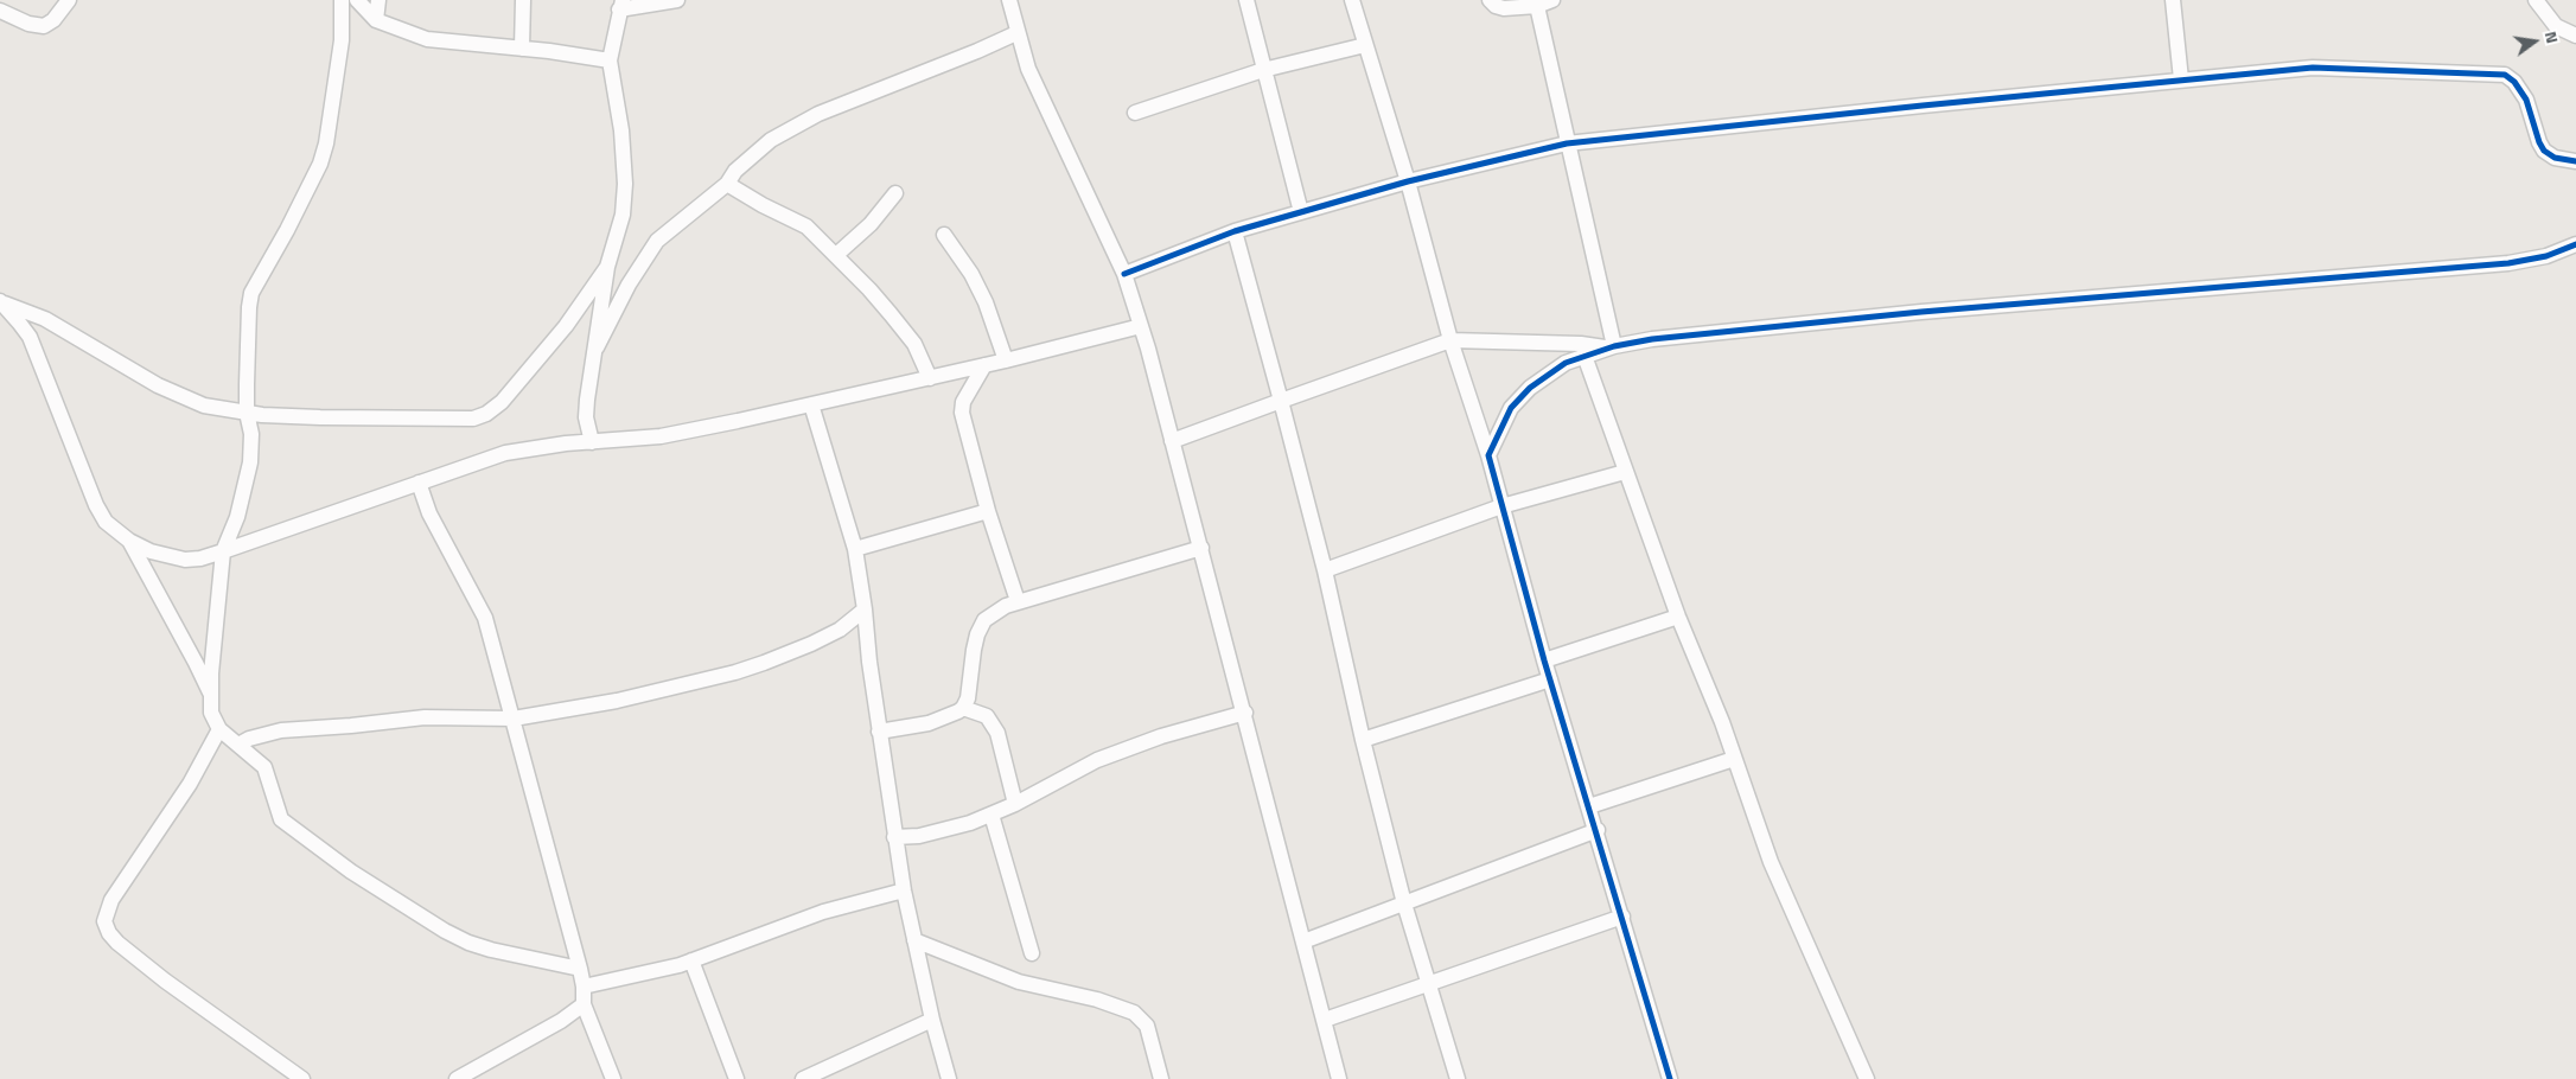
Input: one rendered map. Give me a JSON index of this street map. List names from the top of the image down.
{
  "north": "right"
}
